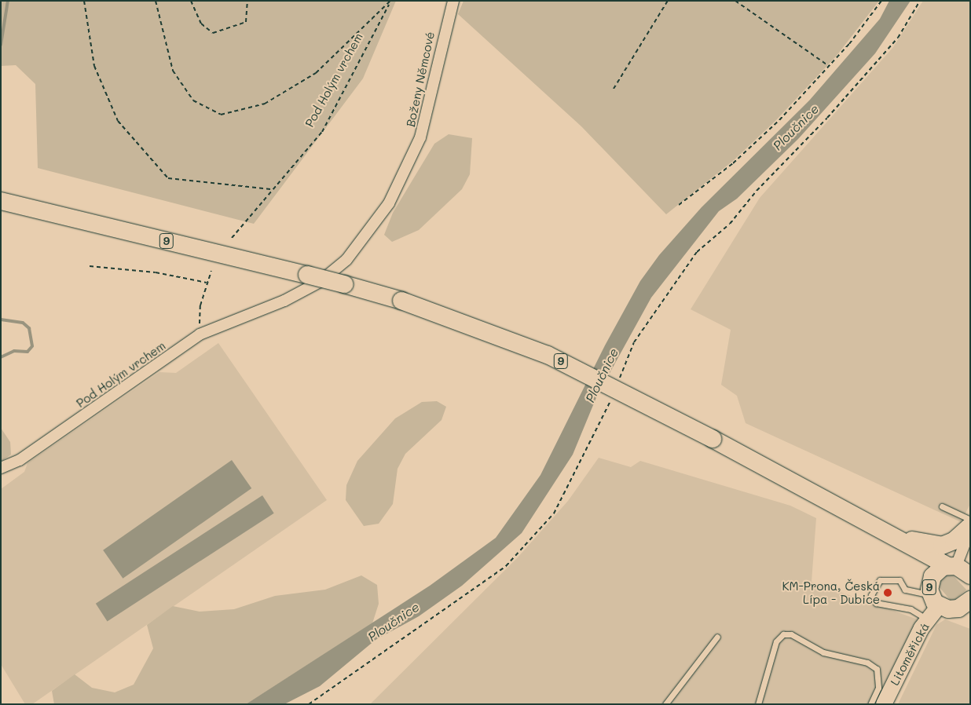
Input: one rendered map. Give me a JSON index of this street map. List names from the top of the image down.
{
  "streets": {
    "main road": ["9"],
    "street": ["Boženy Němcové", "Pod Holým vrchem", "Litoměřická"]
  },
  "crossings": [
    ["Boženy Němcové", "Pod Holým vrchem"],
    ["9", "Litoměřická"]
  ],
  "water": ["Ploučnice"],
  "places": ["KM-Prona, Česká Lípa - Dubice"]
}
